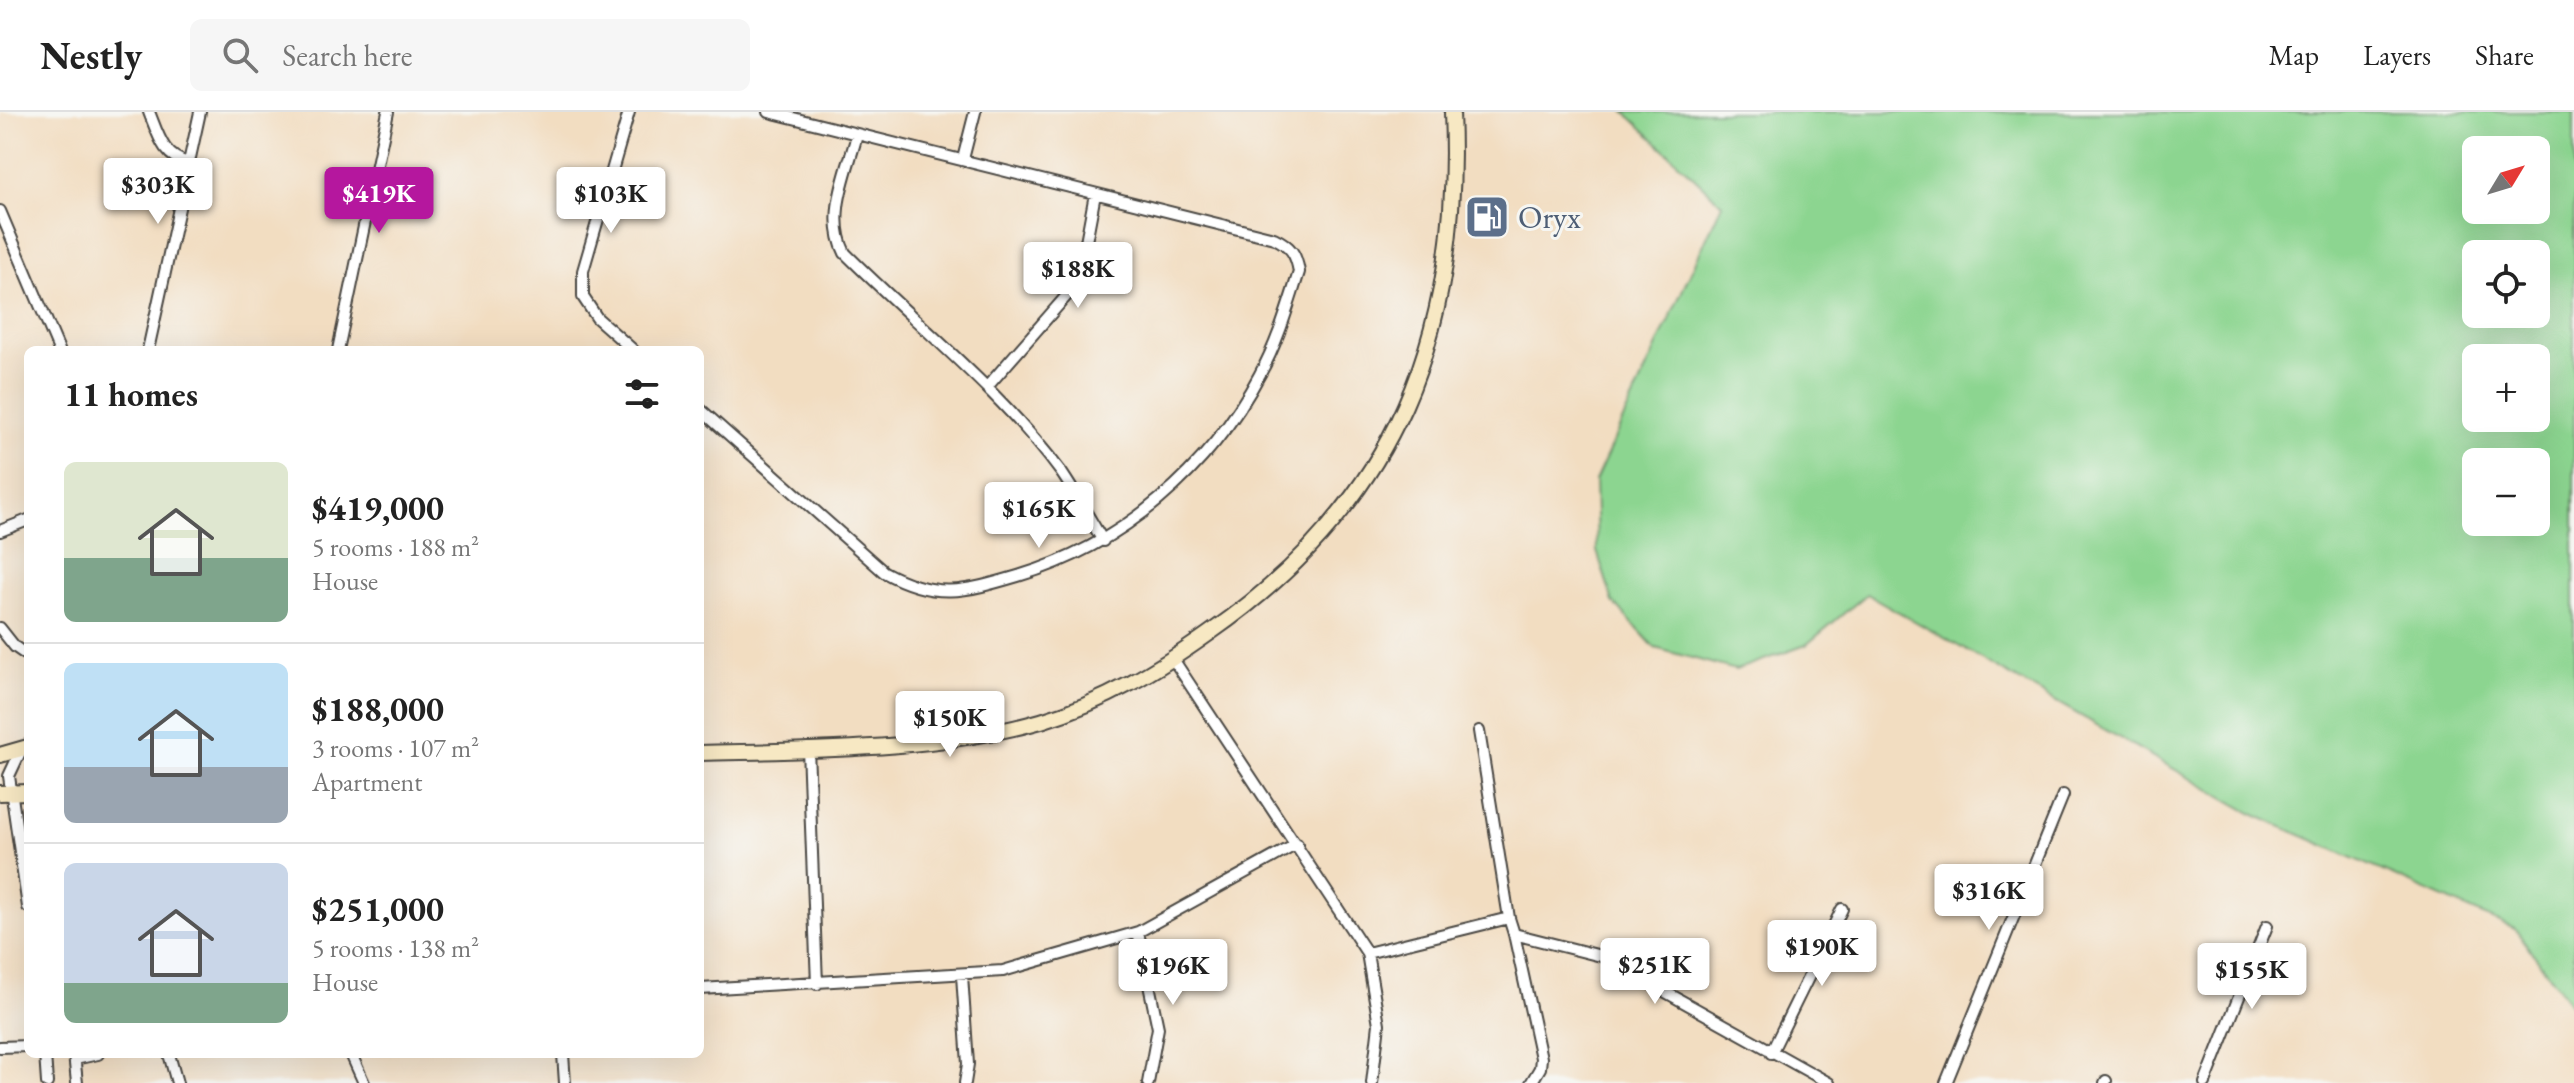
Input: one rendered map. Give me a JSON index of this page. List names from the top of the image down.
{
  "places": {
    "fuel station": ["Oryx"]
  },
  "north": "top right",
  "page": {
    "header": "Nestly",
    "search": "Search here",
    "nav": ["Map", "Layers", "Share"],
    "map_buttons": ["+", "−"],
    "price": [
      "$303K",
      "$419K",
      "$103K",
      "$188K",
      "$165K",
      "$150K",
      "$316K",
      "$190K",
      "$251K",
      "$196K",
      "$155K"
    ],
    "heading": "11 homes",
    "list": [
      {
        "name": "$419,000",
        "note": "5 rooms · 188 m² · House"
      },
      {
        "name": "$188,000",
        "note": "3 rooms · 107 m² · Apartment"
      },
      {
        "name": "$251,000",
        "note": "5 rooms · 138 m² · House"
      }
    ]
  }
}
